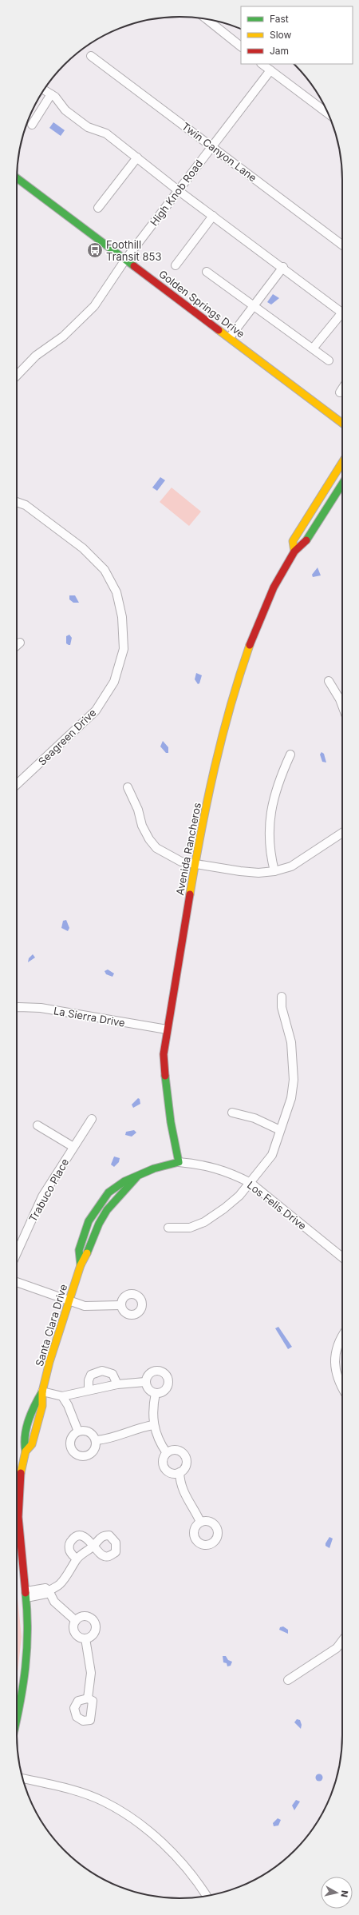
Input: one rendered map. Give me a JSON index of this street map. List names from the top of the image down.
{
  "streets": {
    "main road": ["Golden Springs Drive", "Avenida Rancheros", "Santa Clara Drive"],
    "street": [
      "Twin Canyon Lane",
      "High Knob Road",
      "Seagreen Drive",
      "La Sierra Drive",
      "Trabuco Place",
      "Los Felis Drive"
    ]
  },
  "crossings": [
    ["Twin Canyon Lane", "High Knob Road"],
    ["High Knob Road", "Golden Springs Drive"],
    ["Avenida Rancheros", "La Sierra Drive"],
    ["Avenida Rancheros", "Los Felis Drive"],
    ["Avenida Rancheros", "Santa Clara Drive"],
    ["Los Felis Drive", "Santa Clara Drive"]
  ],
  "places": {
    "bus stop": ["Foothill Transit 853"]
  },
  "legend": ["Fast", "Slow", "Jam"],
  "north": "right"
}
